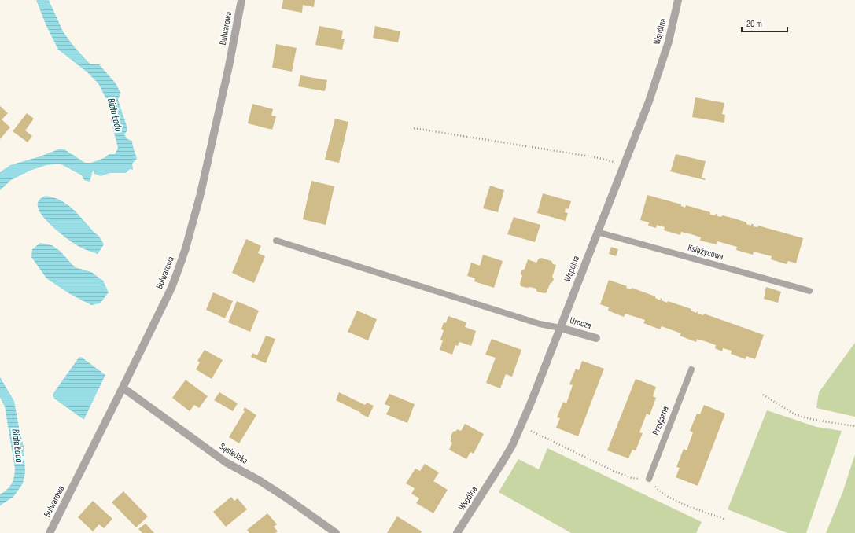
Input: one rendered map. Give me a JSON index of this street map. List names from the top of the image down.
{
  "streets": {
    "street": [
      "Bulwarowa",
      "Wspólna",
      "Urocza",
      "Sąsiedzka"
    ],
    "lane": ["Księżycowa", "Przyjazna"]
  },
  "crossings": [
    ["Bulwarowa", "Sąsiedzka"],
    ["Wspólna", "Księżycowa"],
    ["Wspólna", "Urocza"]
  ],
  "water": ["Biała Łada"],
  "scale_bar": "20 m"
}
